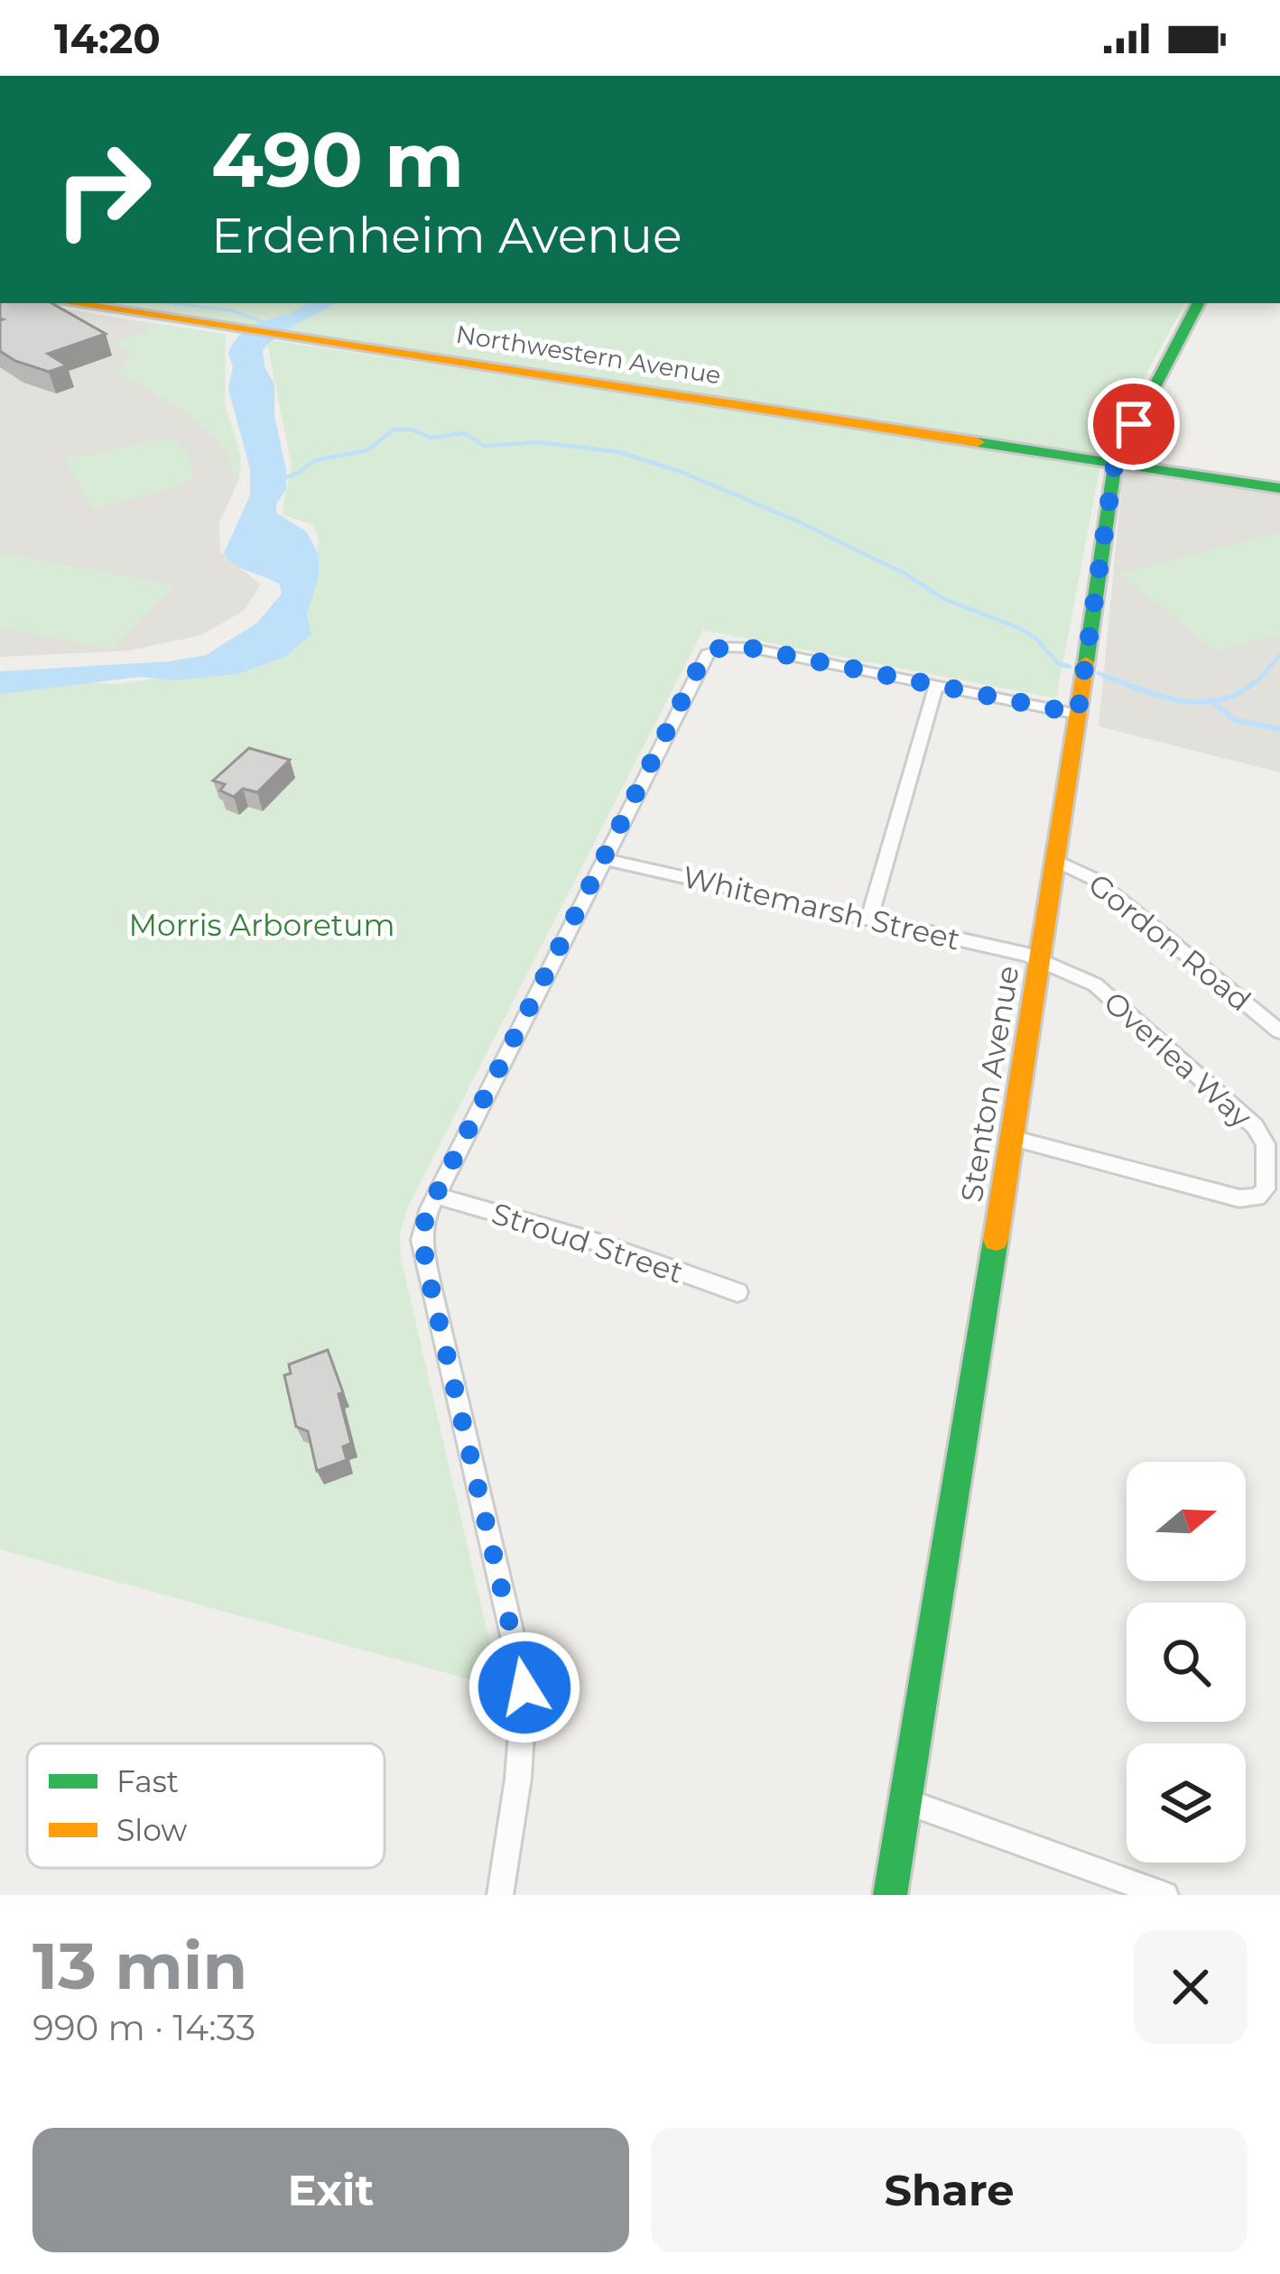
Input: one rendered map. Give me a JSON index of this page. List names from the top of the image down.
{
  "streets": {
    "street": [
      "Northwestern Avenue",
      "Whitemarsh Street",
      "Gordon Road",
      "Overlea Way",
      "Stenton Avenue",
      "Stroud Street"
    ]
  },
  "crossings": [
    ["Northwestern Avenue", "Stenton Avenue"],
    ["Whitemarsh Street", "Overlea Way"],
    ["Whitemarsh Street", "Stenton Avenue"],
    ["Gordon Road", "Stenton Avenue"],
    ["Overlea Way", "Stenton Avenue"]
  ],
  "parks": ["Morris Arboretum"],
  "legend": ["Fast", "Slow"],
  "north": "right",
  "page": {
    "status": "14:20",
    "turn": ["490 m", "Erdenheim Avenue"],
    "heading": ["13 min", "990 m · 14:33"],
    "buttons": ["Exit", "Share"]
  }
}
